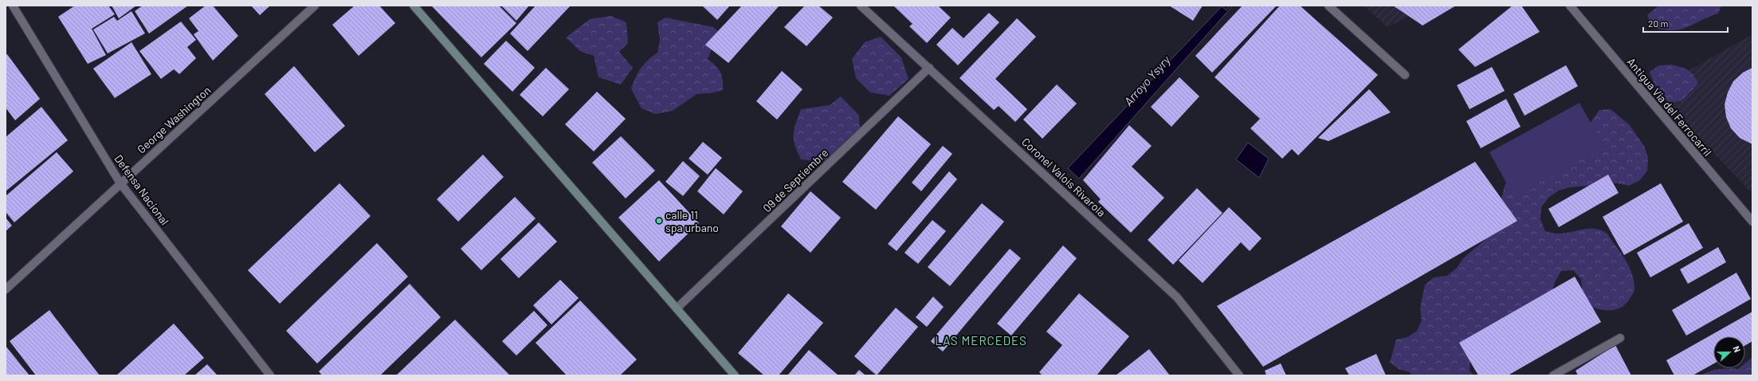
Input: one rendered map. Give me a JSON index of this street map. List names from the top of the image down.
{
  "streets": {
    "street": [
      "Antigua Vía del Ferrocarril",
      "George Washington",
      "Coronel Valois Rivarola",
      "09 de Septiembre",
      "Defensa Nacional"
    ]
  },
  "crossings": [
    ["George Washington", "Defensa Nacional"],
    ["Coronel Valois Rivarola", "09 de Septiembre"]
  ],
  "districts": ["LAS MERCEDES"],
  "water": ["Arroyo Ysyry"],
  "places": ["calle 11 spa urbano"],
  "scale_bar": "20 m",
  "north": "right"
}
